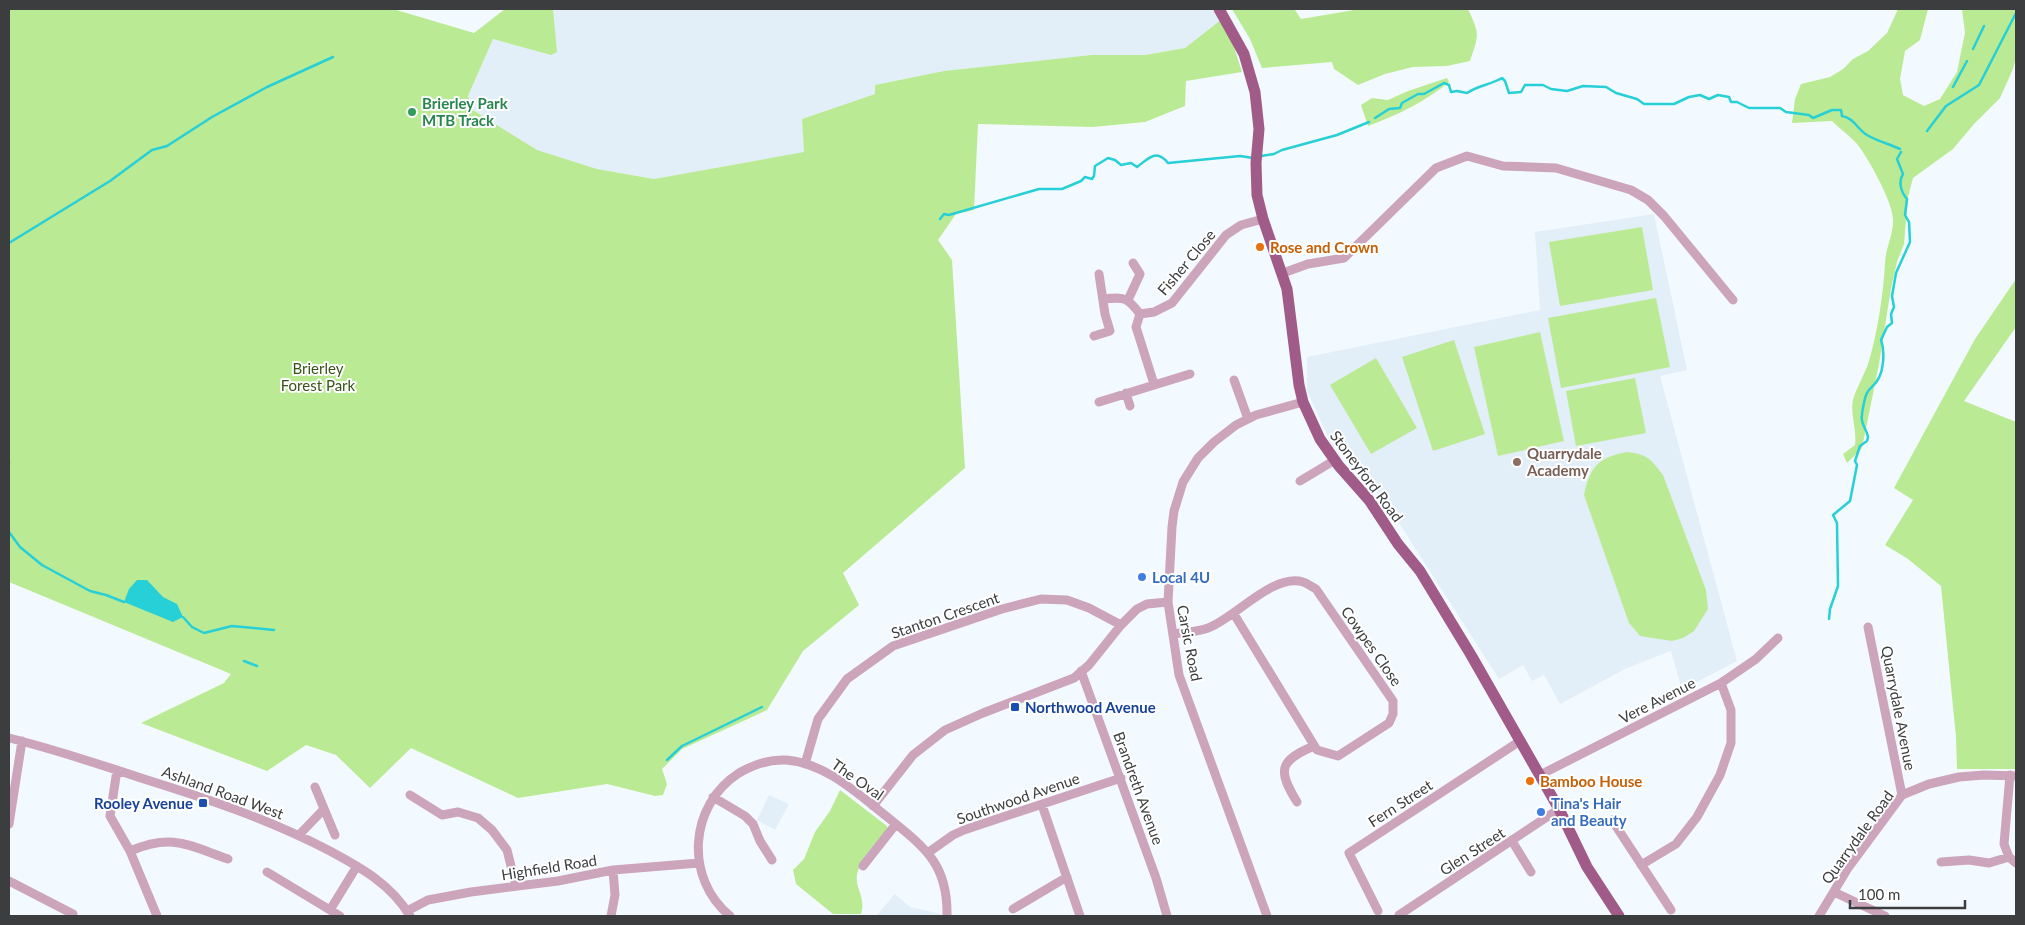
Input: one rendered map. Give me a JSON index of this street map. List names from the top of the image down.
{
  "streets": {
    "main road": ["Stoneyford Road"],
    "street": [
      "Fisher Close",
      "Stanton Crescent",
      "Carsic Road",
      "Cowpes Close",
      "Vere Avenue",
      "Quarrydale Avenue",
      "The Oval",
      "Brandreth Avenue",
      "Ashland Road West",
      "Southwood Avenue",
      "Fern Street",
      "Quarrydale Road",
      "Glen Street",
      "Highfield Road"
    ]
  },
  "crossings": [
    ["Fisher Close", "Stoneyford Road"],
    ["Stoneyford Road", "Carsic Road"],
    ["Stoneyford Road", "Vere Avenue"],
    ["Stoneyford Road", "Fern Street"],
    ["Stoneyford Road", "Glen Street"],
    ["Stanton Crescent", "The Oval"],
    ["Carsic Road", "Cowpes Close"],
    ["Quarrydale Avenue", "Quarrydale Road"],
    ["The Oval", "Southwood Avenue"],
    ["The Oval", "Highfield Road"],
    ["Brandreth Avenue", "Southwood Avenue"],
    ["Ashland Road West", "Highfield Road"]
  ],
  "parks": ["Brierley Forest Park"],
  "places": {
    "other": [
      "Brierley Park MTB Track",
      "Rose and Crown",
      "Quarrydale Academy",
      "Local 4U",
      "Bamboo House",
      "Tina's Hair and Beauty"
    ],
    "transit": ["Northwood Avenue", "Rooley Avenue"]
  },
  "scale_bar": "100 m"
}
